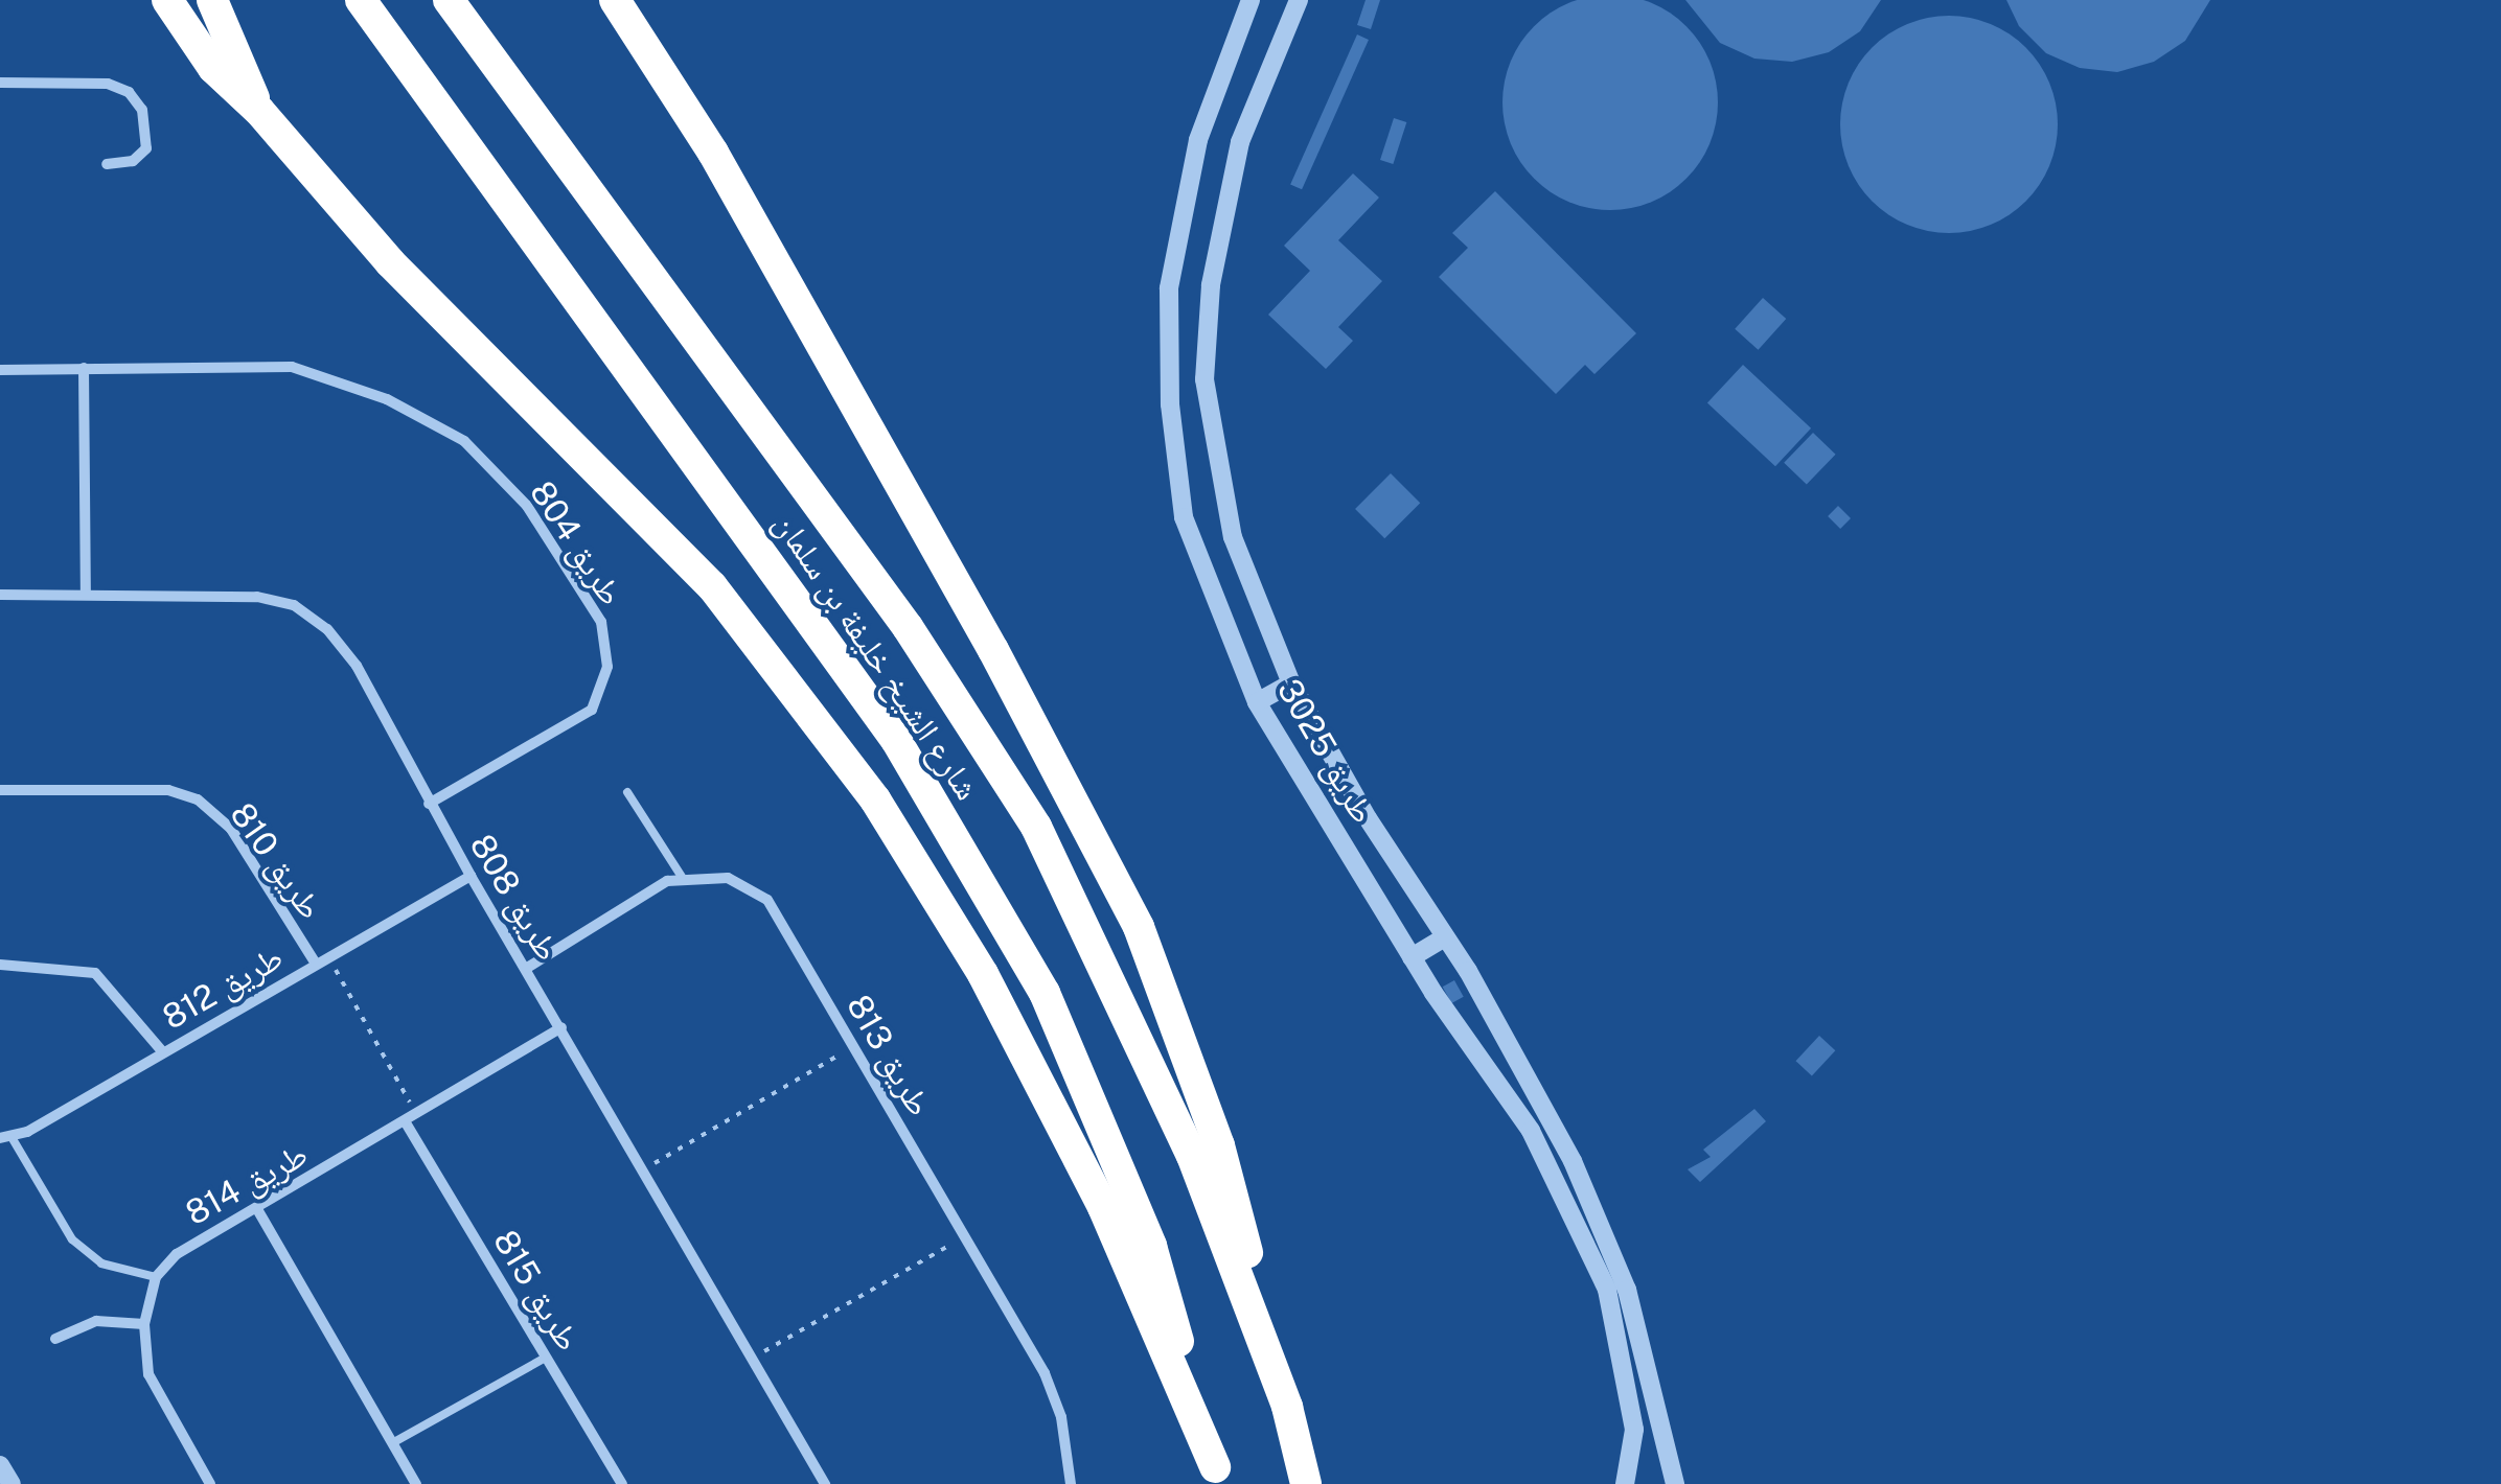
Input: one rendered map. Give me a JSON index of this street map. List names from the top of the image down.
{
  "streets": {
    "highway": ["شارع الشيخ خليفة بن سلمان"],
    "street": [
      "طريق 804",
      "طريق 3025",
      "طريق 810",
      "طريق 808",
      "طريق 812",
      "طريق 813",
      "طريق 814",
      "طريق 815"
    ]
  },
  "crossings": [
    ["طريق 804", "طريق 808"],
    ["طريق 810", "طريق 812"],
    ["طريق 808", "طريق 812"],
    ["طريق 808", "طريق 814"],
    ["طريق 814", "طريق 815"]
  ]
}
